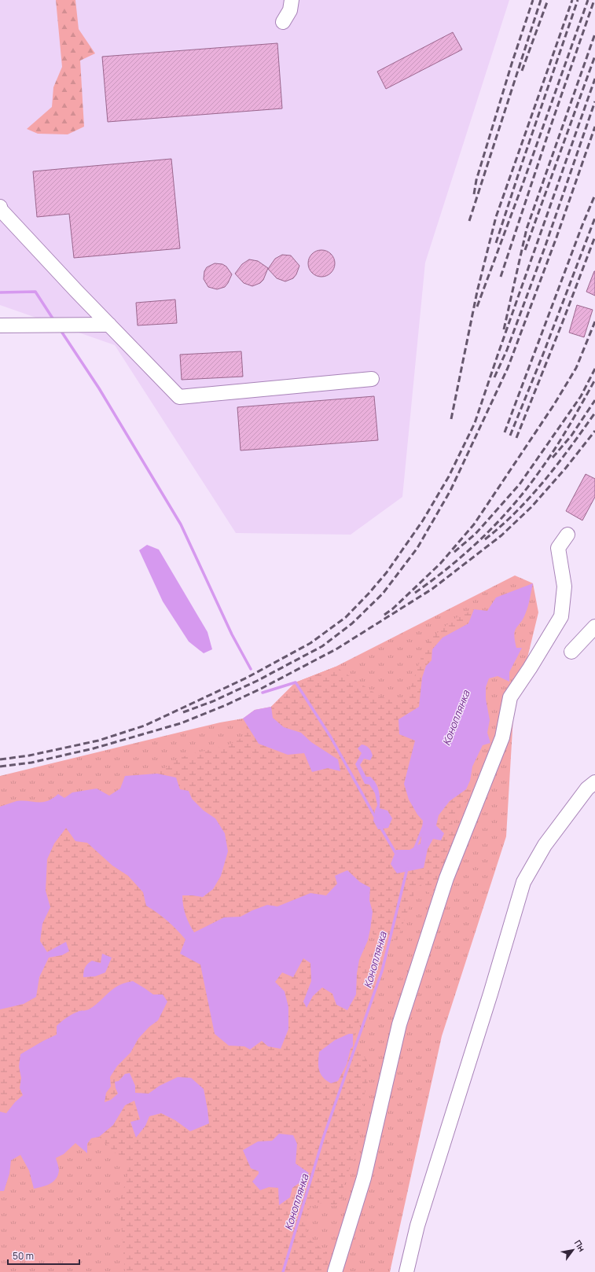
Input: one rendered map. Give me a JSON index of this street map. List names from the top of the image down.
{
  "water": ["Коноплянка"],
  "scale_bar": "50 m",
  "north": "top right"
}
